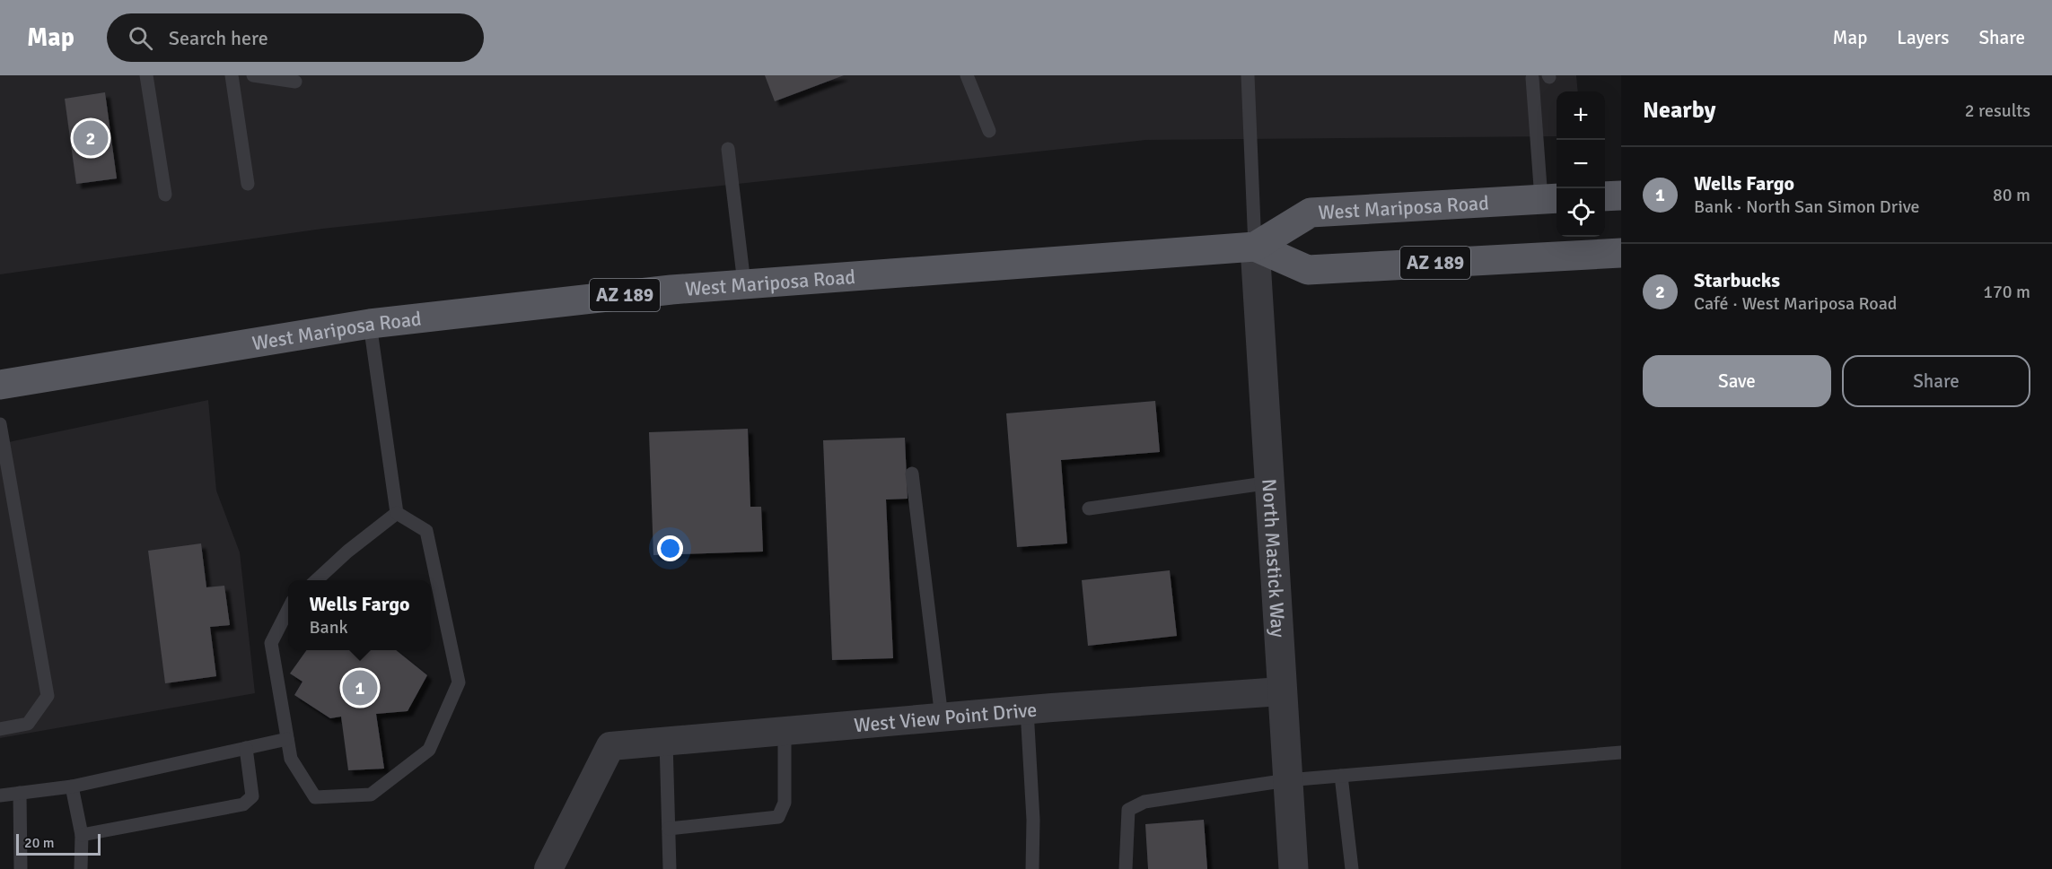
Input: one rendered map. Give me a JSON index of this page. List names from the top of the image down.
{
  "streets": {
    "main road": ["West Mariposa Road", "AZ 189"],
    "street": ["North Mastick Way", "West View Point Drive"]
  },
  "crossings": [
    ["West Mariposa Road", "North Mastick Way"],
    ["North Mastick Way", "West View Point Drive"]
  ],
  "scale_bar": "20 m",
  "page": {
    "header": "Map",
    "search": "Search here",
    "nav": ["Map", "Layers", "Share"],
    "heading": ["Nearby", "2 results"],
    "map_buttons": ["+", "−"],
    "pins": ["2", "1"],
    "list": [
      {
        "mark": "1",
        "name": "Wells Fargo",
        "note": "Bank · North San Simon Drive",
        "value": "80 m"
      },
      {
        "mark": "2",
        "name": "Starbucks",
        "note": "Café · West Mariposa Road",
        "value": "170 m"
      }
    ],
    "buttons": ["Save", "Share"],
    "popup": ["Wells Fargo", "Bank"],
    "scale": "20 m"
  }
}
